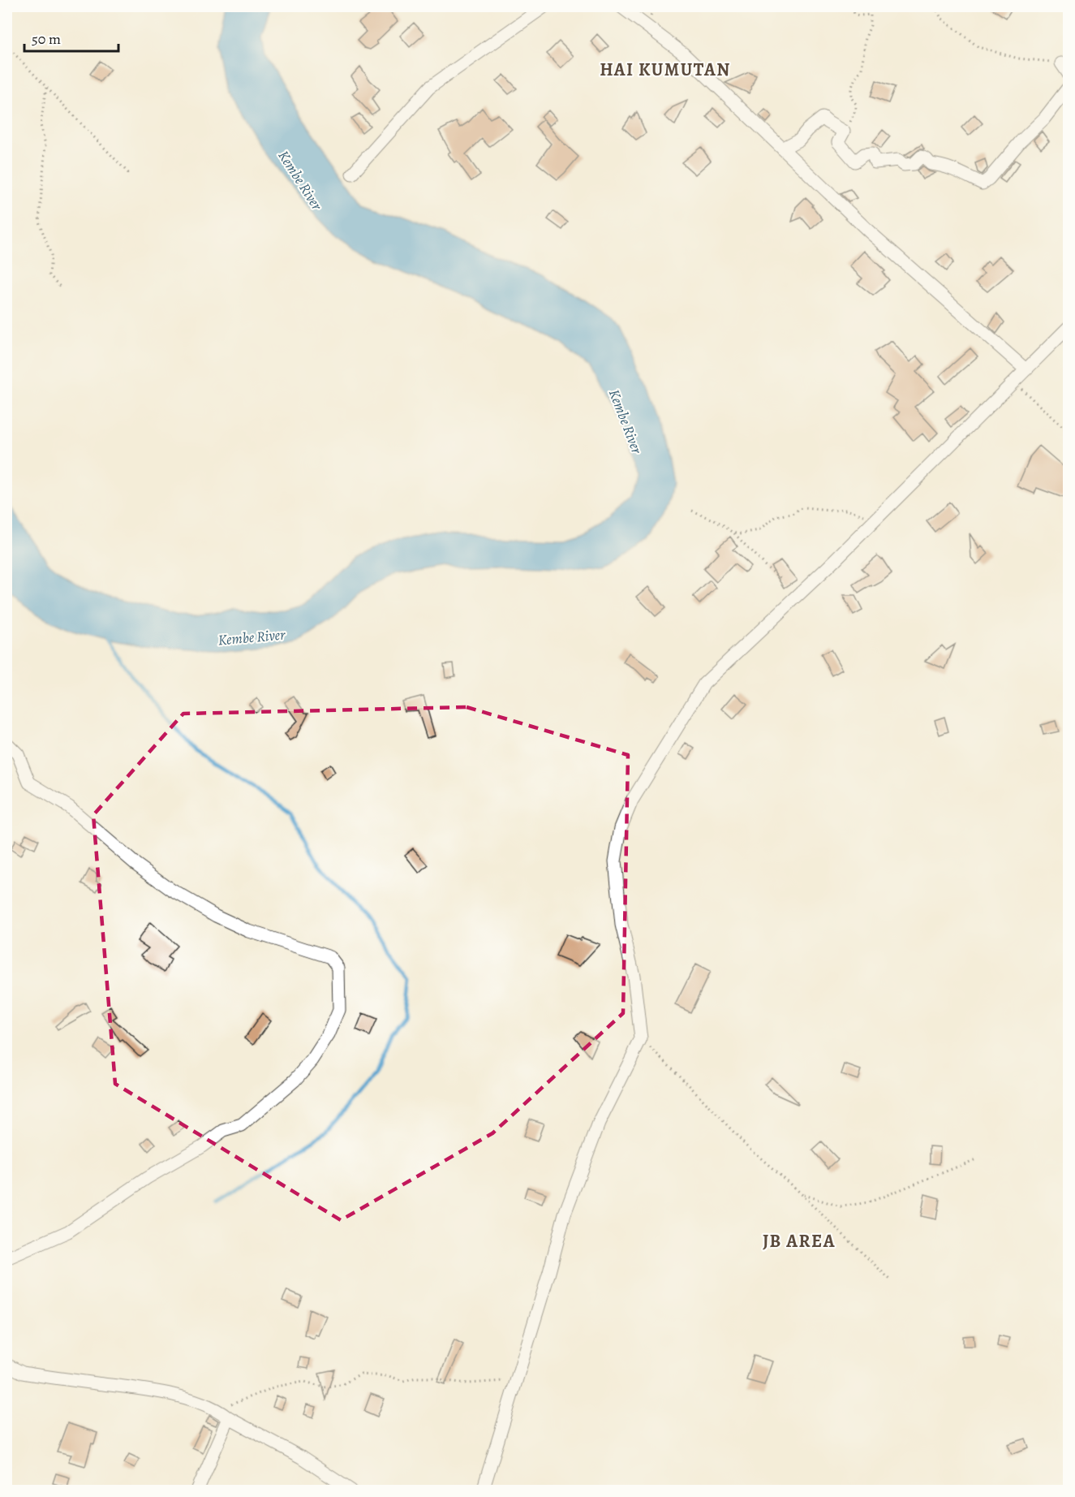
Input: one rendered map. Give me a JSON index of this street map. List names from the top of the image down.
{
  "districts": ["HAI KUMUTAN", "JB AREA"],
  "water": ["Kembe River"],
  "scale_bar": "50 m"
}
